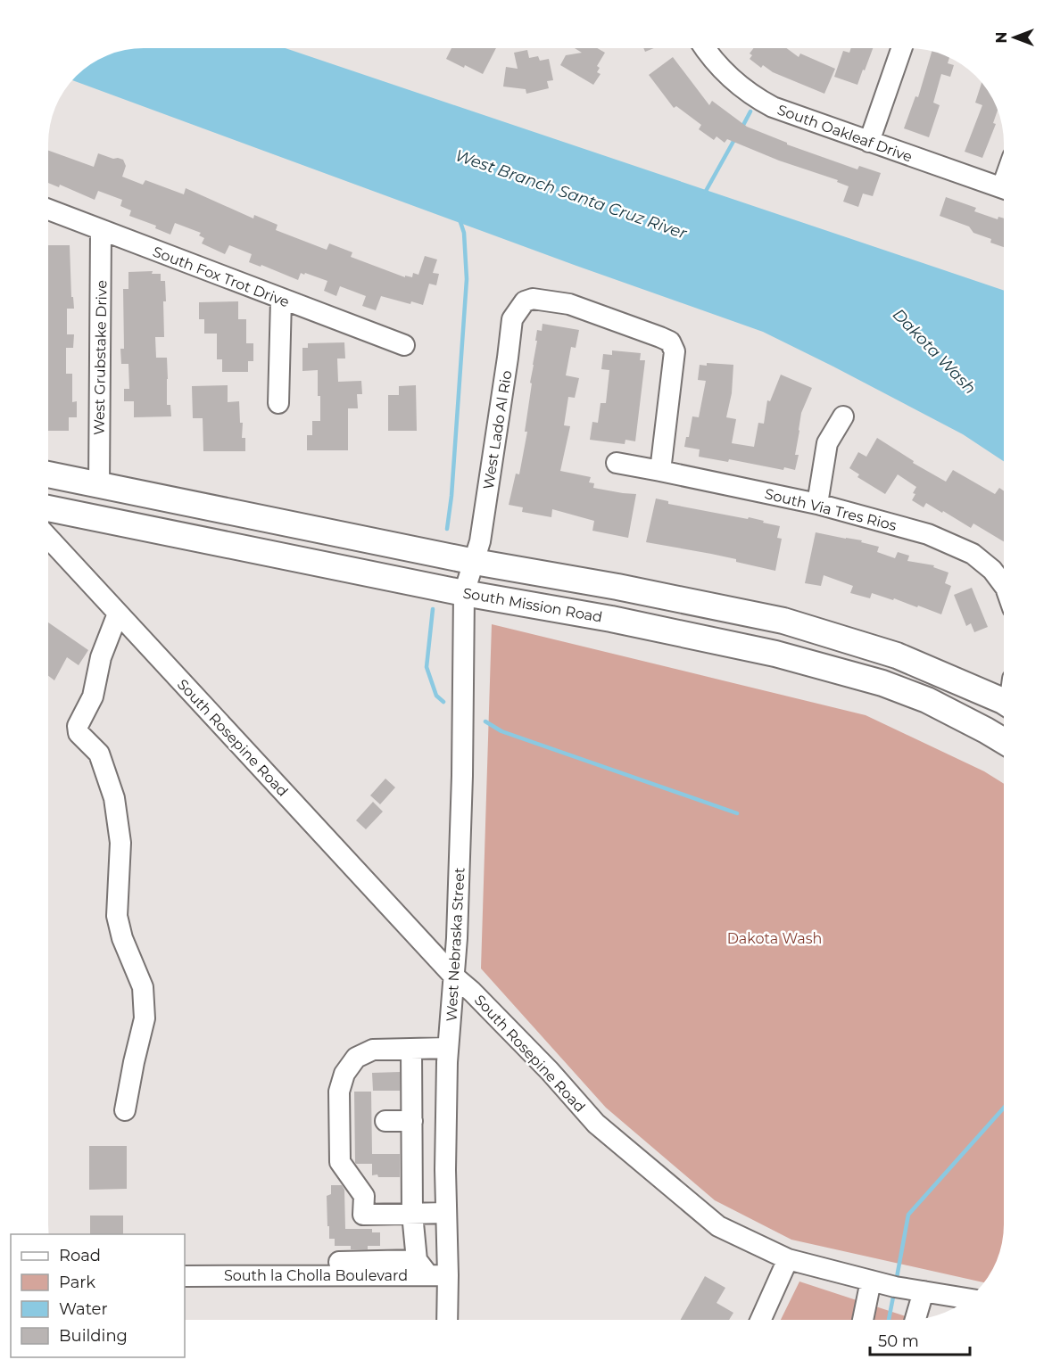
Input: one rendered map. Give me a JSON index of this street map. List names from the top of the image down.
{
  "streets": {
    "main road": ["South Mission Road"],
    "street": [
      "South Oakleaf Drive",
      "South Fox Trot Drive",
      "West Grubstake Drive",
      "West Lado Al Rio",
      "South Via Tres Rios",
      "South Rosepine Road",
      "West Nebraska Street",
      "South la Cholla Boulevard"
    ]
  },
  "crossings": [
    ["South Fox Trot Drive", "West Grubstake Drive"],
    ["West Lado Al Rio", "South Via Tres Rios"],
    ["West Lado Al Rio", "West Nebraska Street"],
    ["South Mission Road", "West Nebraska Street"],
    ["South Rosepine Road", "West Nebraska Street"],
    ["West Nebraska Street", "South la Cholla Boulevard"]
  ],
  "water": ["West Branch Santa Cruz River", "Dakota Wash"],
  "parks": ["Dakota Wash"],
  "legend": [
    "Road",
    "Park",
    "Water",
    "Building"
  ],
  "scale_bar": "50 m",
  "north": "left"
}
